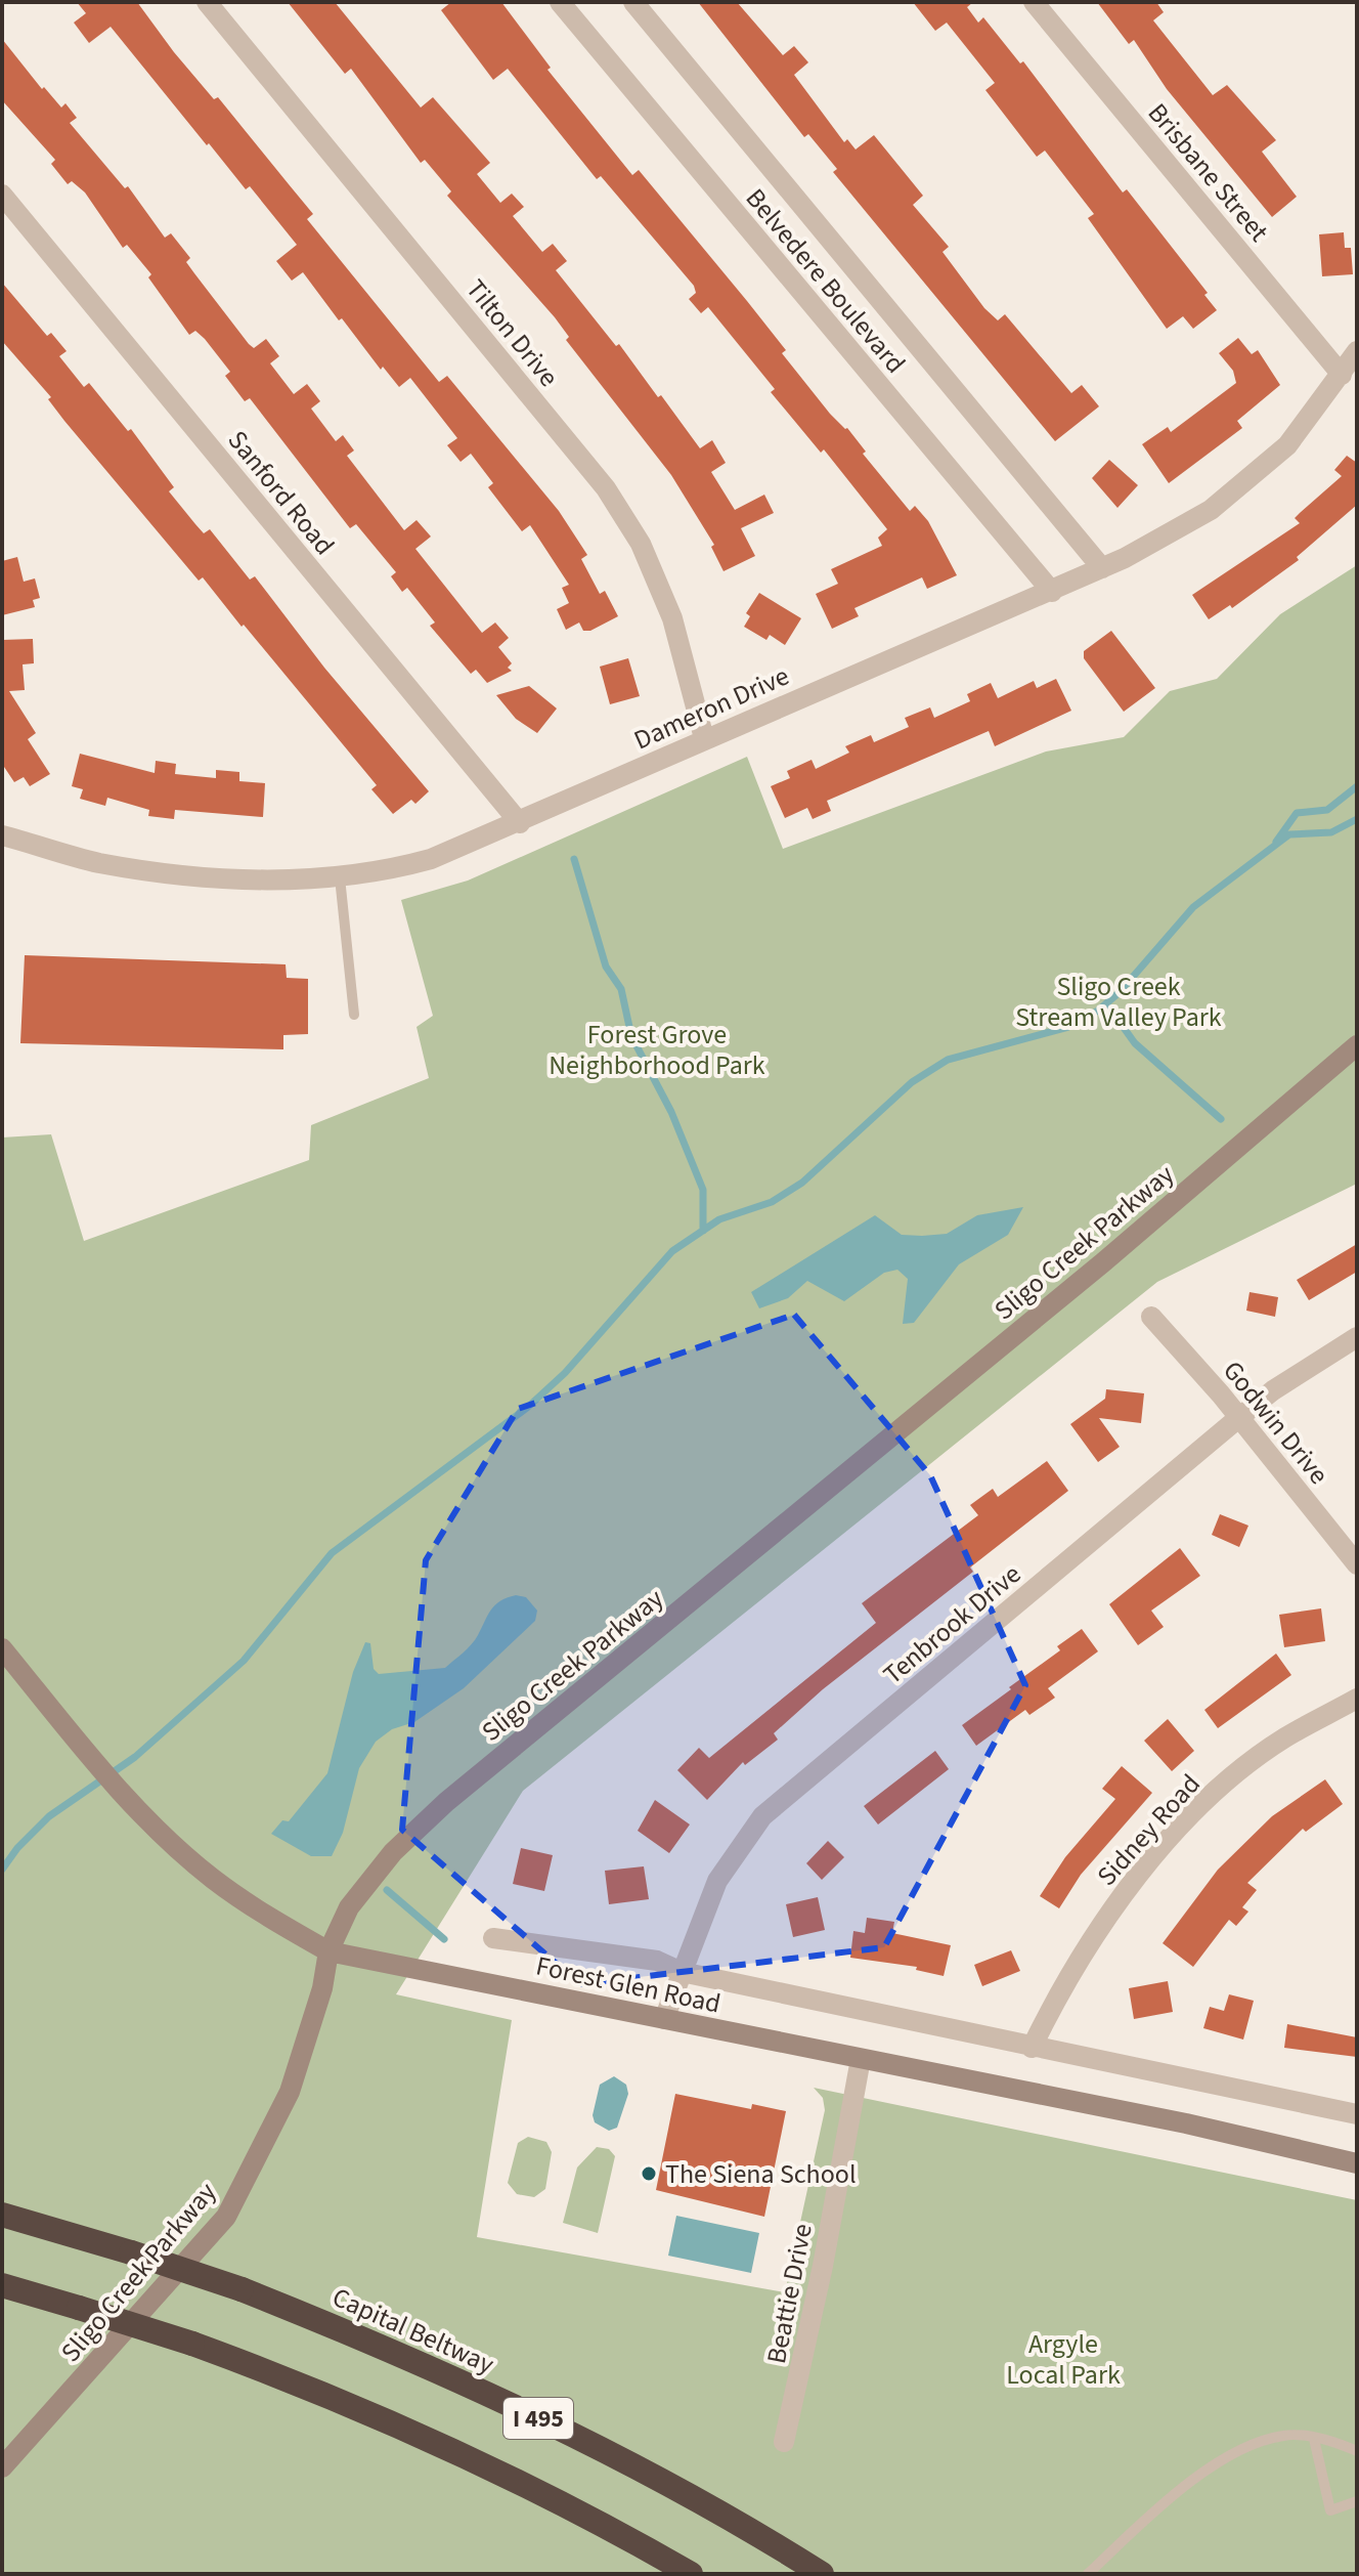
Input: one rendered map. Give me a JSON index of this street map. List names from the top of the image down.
{
  "streets": {
    "highway": ["Capital Beltway", "I 495"],
    "street": [
      "Brisbane Street",
      "Belvedere Boulevard",
      "Tilton Drive",
      "Sanford Road",
      "Dameron Drive",
      "Sligo Creek Parkway",
      "Godwin Drive",
      "Tenbrook Drive",
      "Sidney Road",
      "Forest Glen Road",
      "Beattie Drive"
    ]
  },
  "crossings": [
    ["Brisbane Street", "Dameron Drive"],
    ["Belvedere Boulevard", "Dameron Drive"],
    ["Tilton Drive", "Dameron Drive"],
    ["Sanford Road", "Dameron Drive"],
    ["Sligo Creek Parkway", "Forest Glen Road"],
    ["Godwin Drive", "Tenbrook Drive"],
    ["Tenbrook Drive", "Forest Glen Road"],
    ["Sidney Road", "Forest Glen Road"],
    ["Forest Glen Road", "Beattie Drive"]
  ],
  "parks": ["Sligo Creek Stream Valley Park", "Forest Grove Neighborhood Park", "Argyle Local Park"],
  "places": ["The Siena School"]
}
